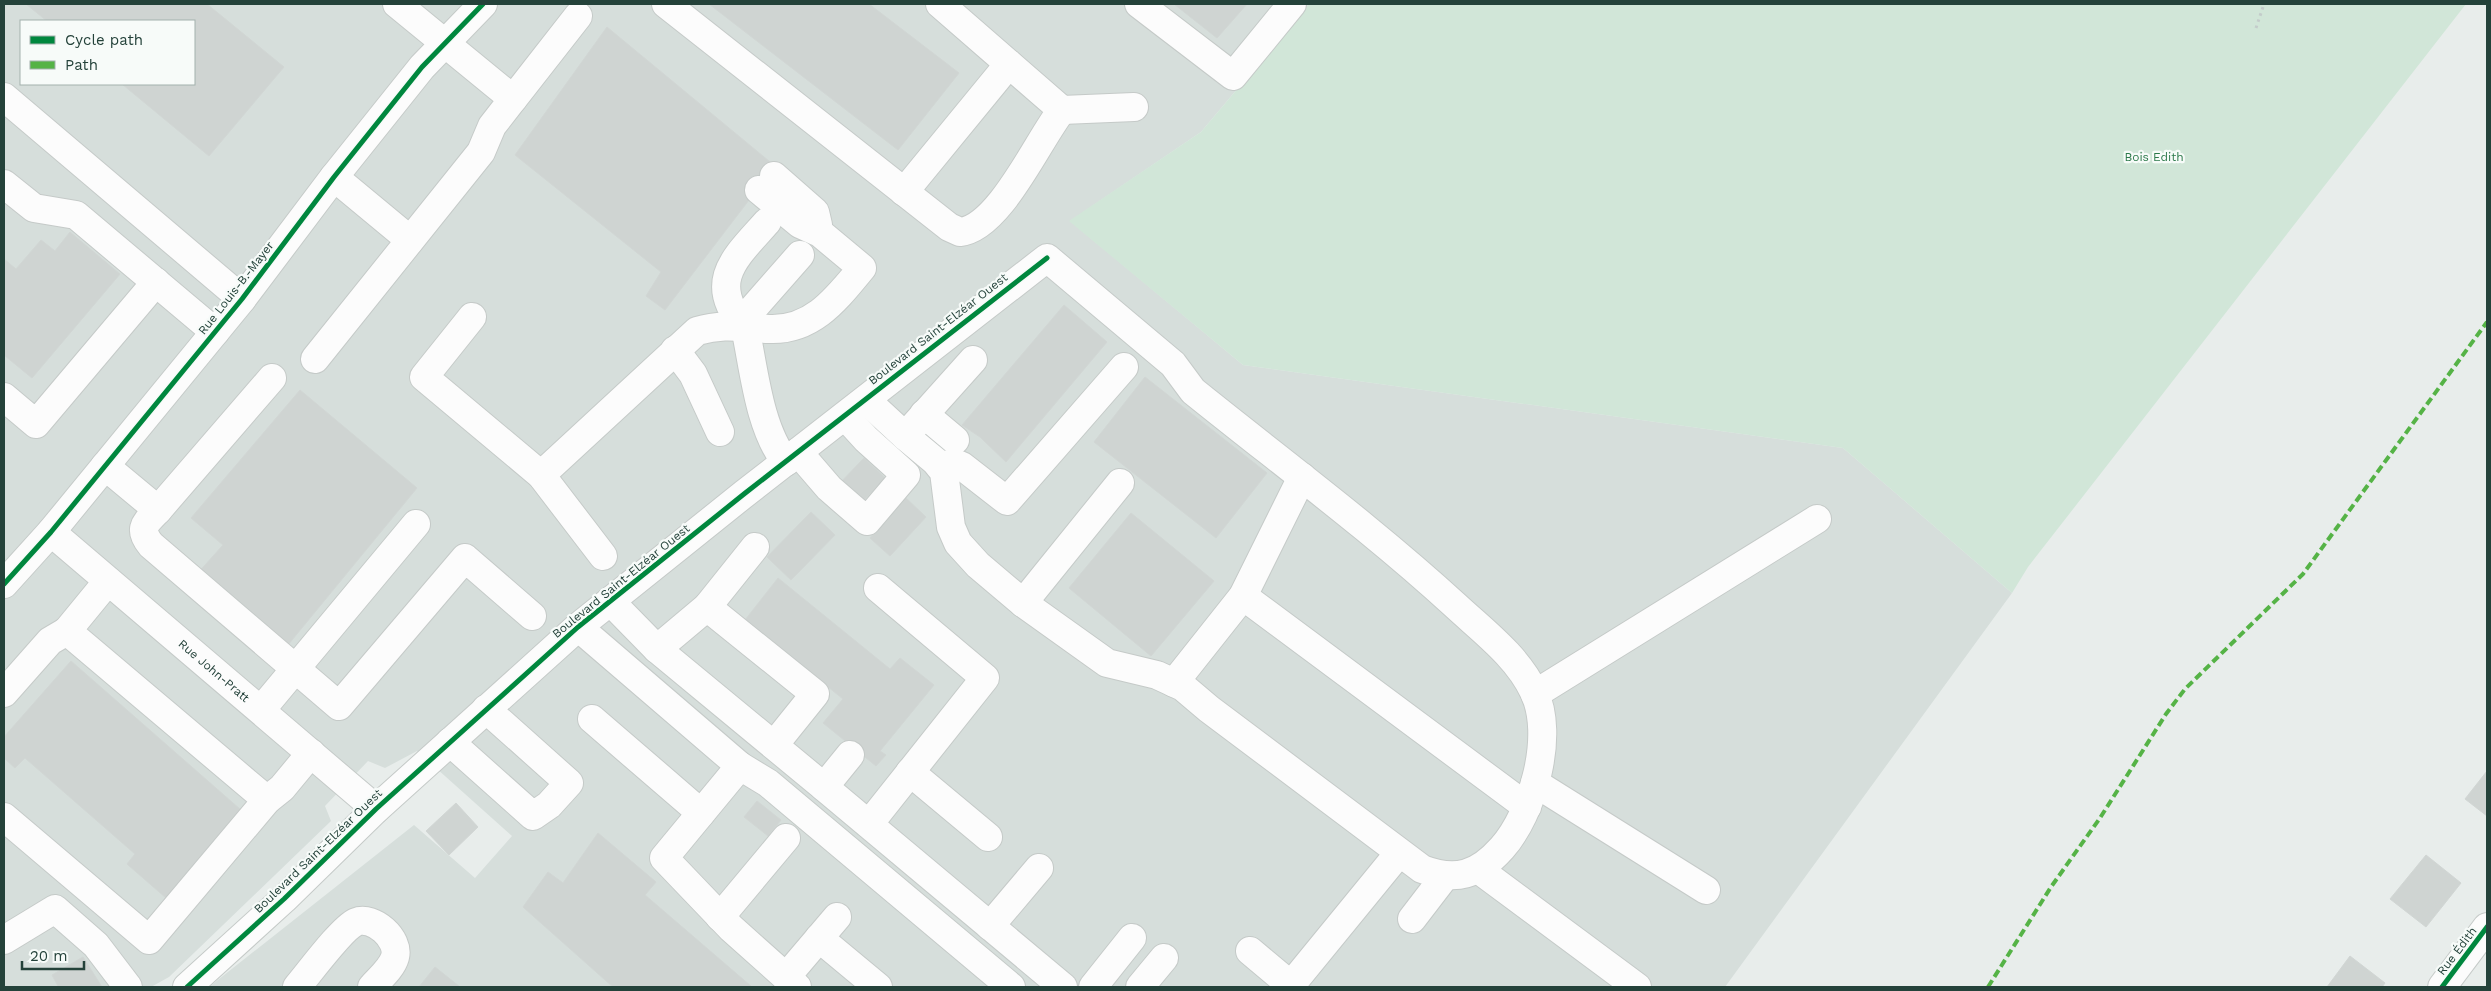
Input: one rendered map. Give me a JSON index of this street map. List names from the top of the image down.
{
  "streets": {
    "street": [
      "Rue Louis-B.-Mayer",
      "Boulevard Saint-Elzéar Ouest",
      "Rue John-Pratt",
      "Rue Édith"
    ]
  },
  "crossings": [
    ["Rue Louis-B.-Mayer", "Rue John-Pratt"],
    ["Boulevard Saint-Elzéar Ouest", "Rue John-Pratt"]
  ],
  "parks": ["Bois Edith"],
  "legend": ["Cycle path", "Path"],
  "scale_bar": "20 m"
}
